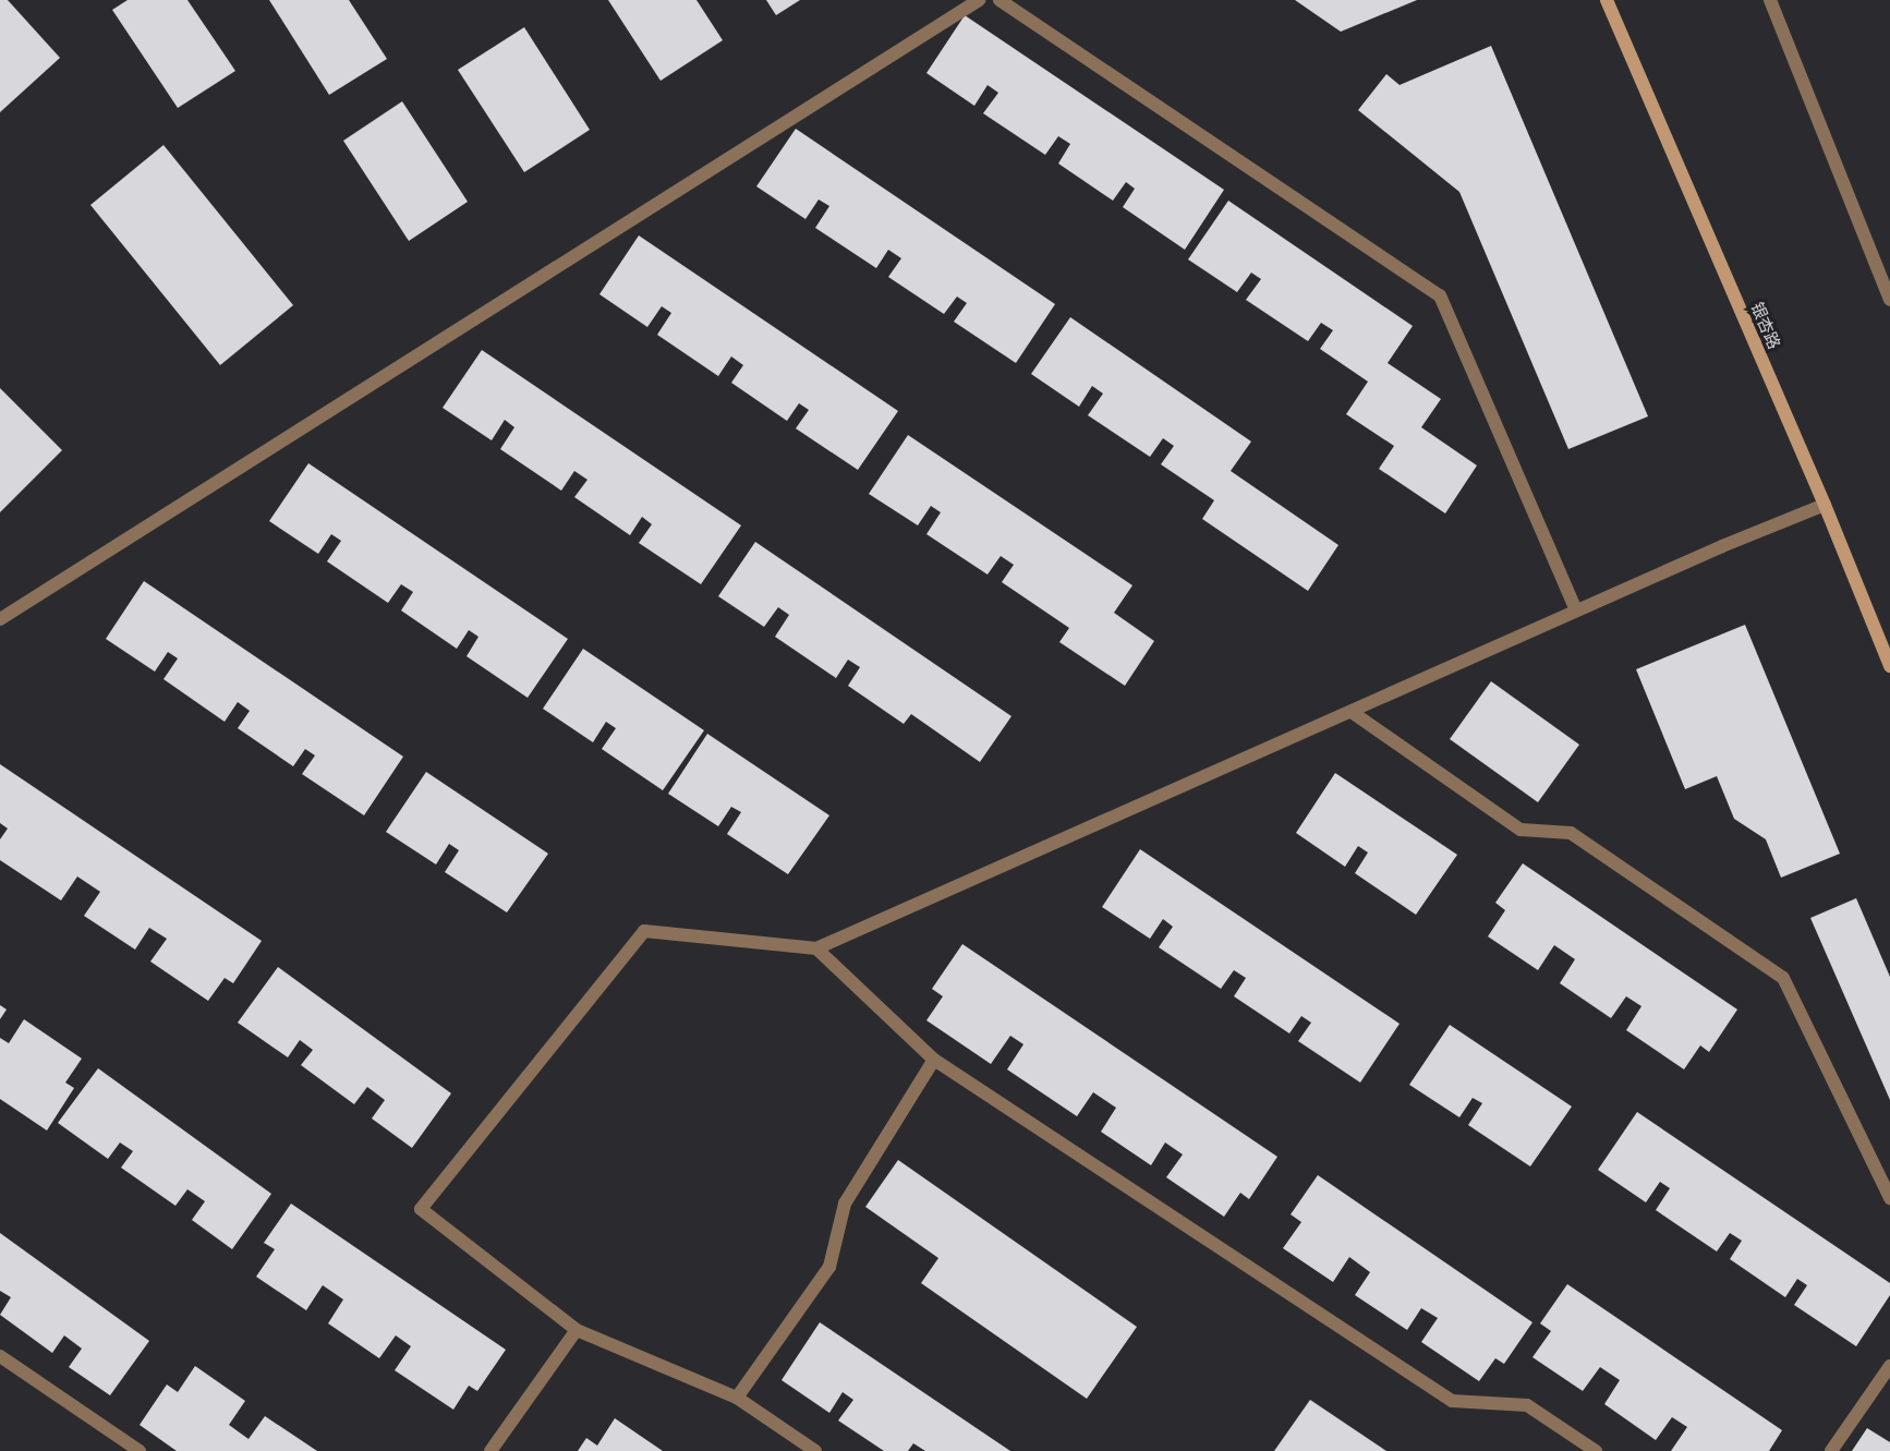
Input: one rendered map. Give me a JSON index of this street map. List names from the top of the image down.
{
  "streets": {
    "street": ["银杏路"]
  }
}
